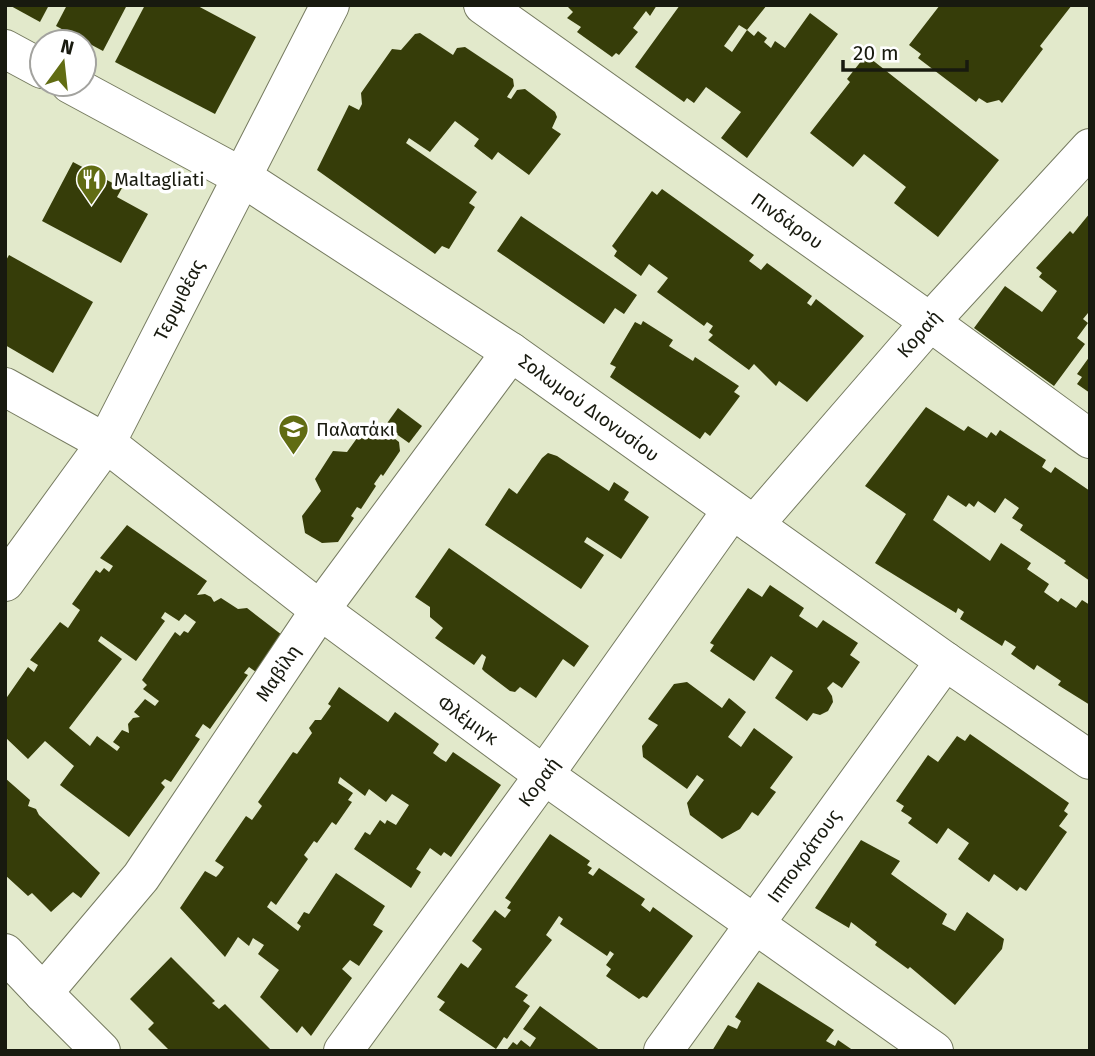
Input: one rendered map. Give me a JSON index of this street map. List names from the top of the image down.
{
  "streets": {
    "street": [
      "Πινδάρου",
      "Τερψιθέας",
      "Κοραή",
      "Σολωμού Διονυσίου",
      "Μαβίλη",
      "Φλέμιγκ",
      "Ιπποκράτους"
    ]
  },
  "crossings": [
    ["Πινδάρου", "Κοραή"],
    ["Τερψιθέας", "Σολωμού Διονυσίου"],
    ["Τερψιθέας", "Φλέμιγκ"],
    ["Κοραή", "Σολωμού Διονυσίου"],
    ["Κοραή", "Φλέμιγκ"],
    ["Σολωμού Διονυσίου", "Μαβίλη"],
    ["Σολωμού Διονυσίου", "Ιπποκράτους"],
    ["Μαβίλη", "Φλέμιγκ"],
    ["Φλέμιγκ", "Ιπποκράτους"]
  ],
  "places": {
    "restaurant": ["Maltagliati"],
    "school or university": ["Παλατάκι"]
  },
  "scale_bar": "20 m",
  "north": "top"
}
